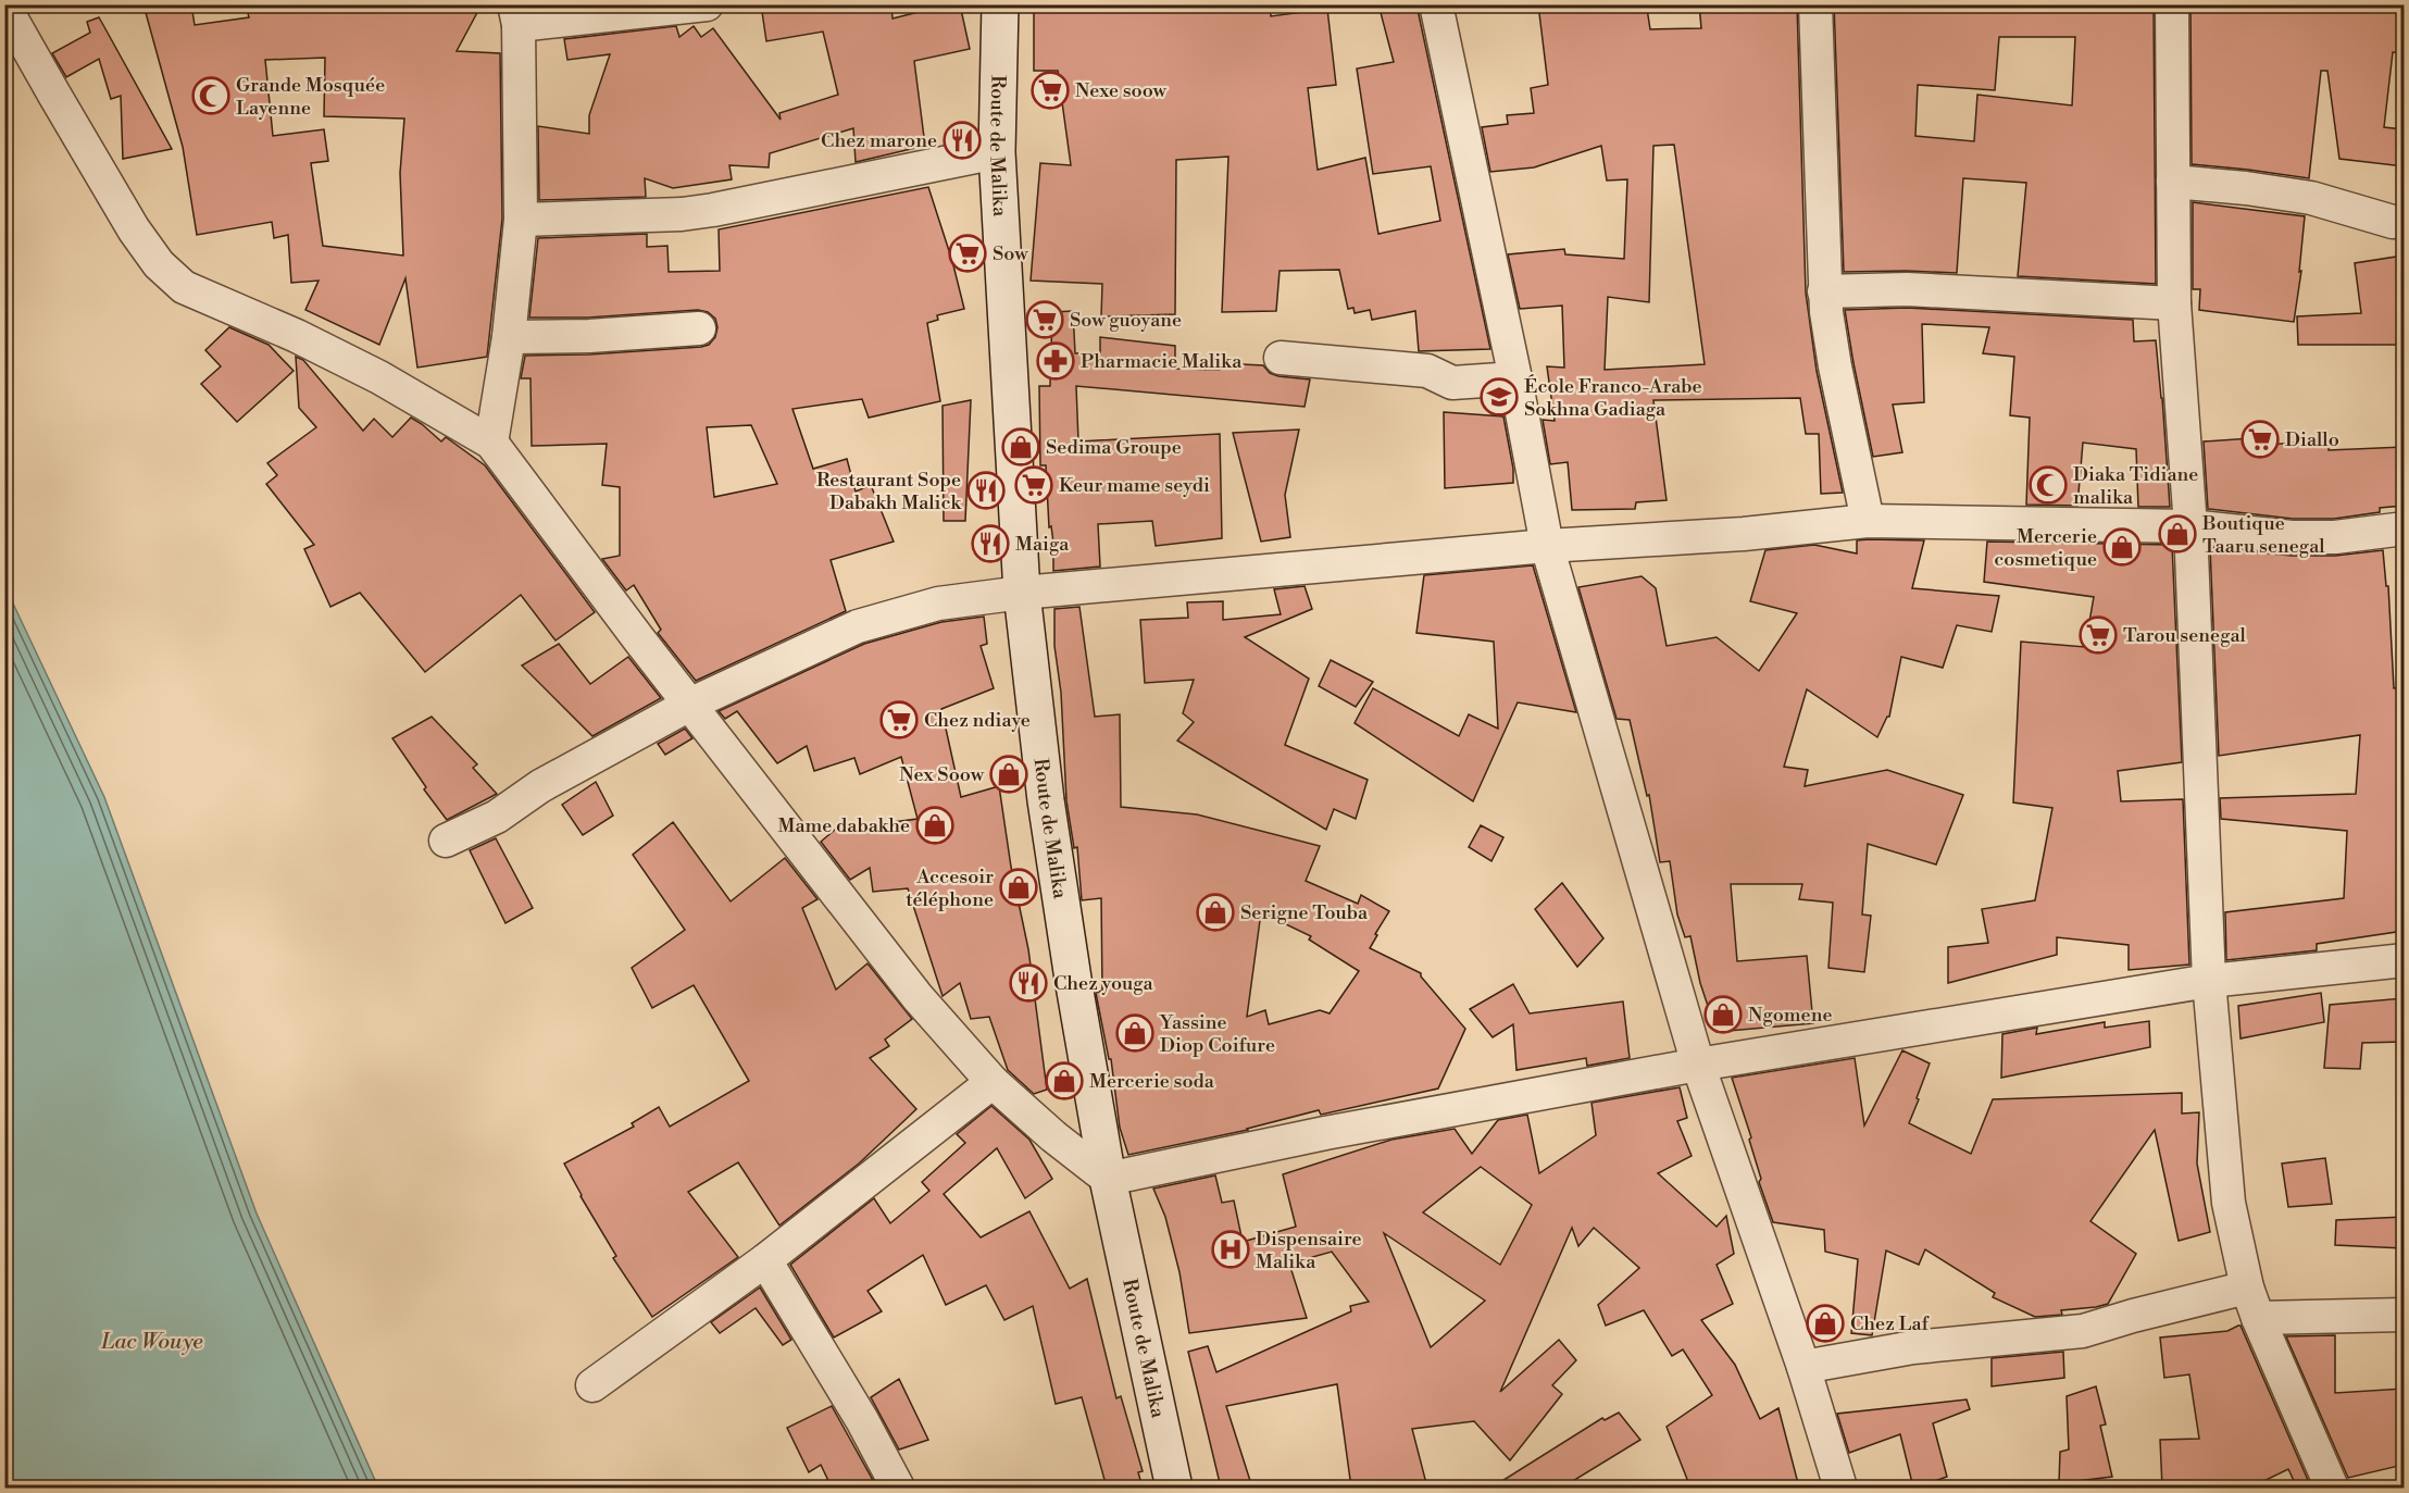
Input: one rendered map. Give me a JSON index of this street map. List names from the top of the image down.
{
  "streets": {
    "main road": ["Route de Malika"]
  },
  "water": ["Lac Wouye"],
  "places": {
    "supermarket": [
      "Nexe soow",
      "Sow",
      "Sow guoyane",
      "Diallo",
      "Keur mame seydi",
      "Tarou senegal",
      "Chez ndiaye"
    ],
    "mosque": ["Grande Mosquée Layenne", "Diaka Tidiane malika"],
    "restaurant": [
      "Chez marone",
      "Restaurant Sope Dabakh Malick",
      "Maiga",
      "Chez youga"
    ],
    "pharmacy": ["Pharmacie Malika"],
    "school or university": ["École Franco-Arabe Sokhna Gadiaga"],
    "shop": [
      "Sedima Groupe",
      "Boutique Taaru senegal",
      "Mercerie cosmetique",
      "Nex Soow",
      "Mame dabakhe",
      "Accesoir téléphone",
      "Serigne Touba",
      "Ngomene",
      "Yassine Diop Coifure",
      "Mercerie soda",
      "Chez Laf"
    ],
    "hospital": ["Dispensaire Malika"]
  }
}
